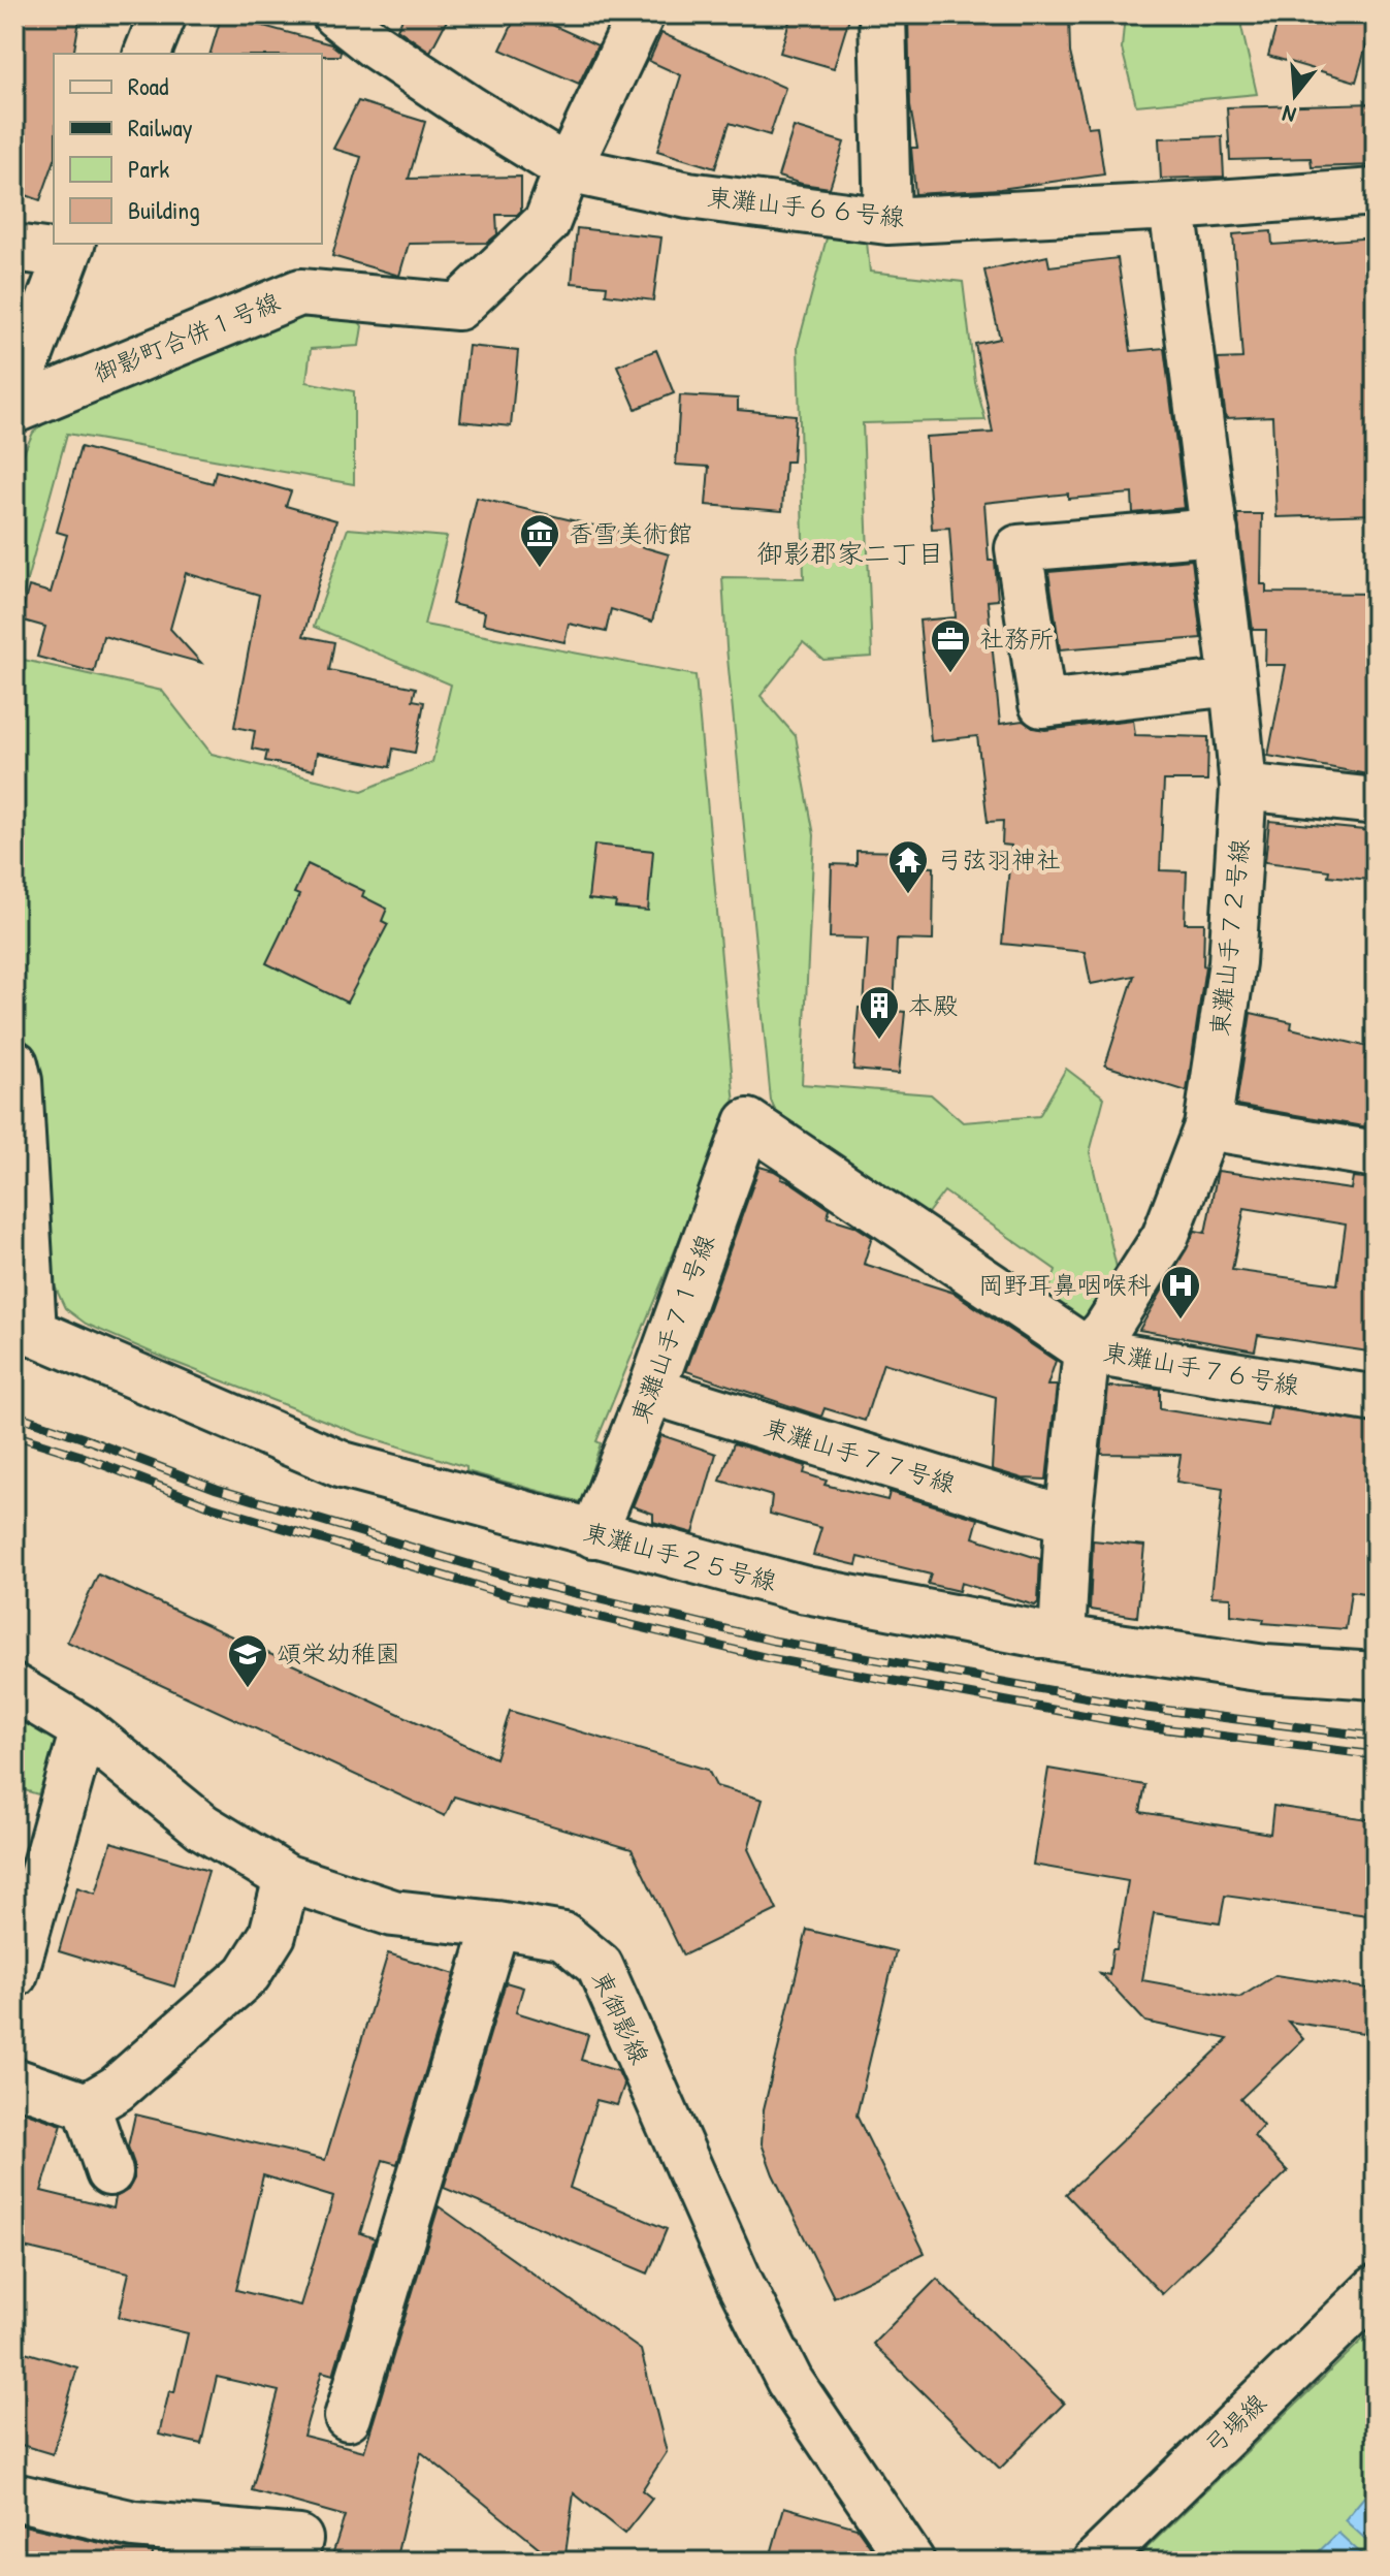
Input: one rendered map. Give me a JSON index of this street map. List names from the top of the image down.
{
  "streets": {
    "street": [
      "東灘山手６６号線",
      "御影町合併１号線",
      "東灘山手７２号線",
      "東灘山手７１号線",
      "東灘山手７６号線",
      "東灘山手７７号線",
      "東灘山手２５号線",
      "東御影線",
      "弓場線"
    ]
  },
  "crossings": [
    ["東灘山手６６号線", "御影町合併１号線"],
    ["東灘山手６６号線", "東灘山手７２号線"],
    ["東灘山手７２号線", "東灘山手７６号線"],
    ["東灘山手７１号線", "東灘山手７６号線"],
    ["東灘山手７１号線", "東灘山手７７号線"],
    ["東灘山手７１号線", "東灘山手２５号線"]
  ],
  "districts": ["御影郡家二丁目"],
  "places": {
    "museum": ["香雪美術館"],
    "office": ["社務所"],
    "temple": ["弓弦羽神社"],
    "building": ["本殿"],
    "hospital": ["岡野耳鼻咽喉科"],
    "school or university": ["頌栄幼稚園"]
  },
  "legend": [
    "Road",
    "Railway",
    "Park",
    "Building"
  ],
  "north": "bottom"
}
